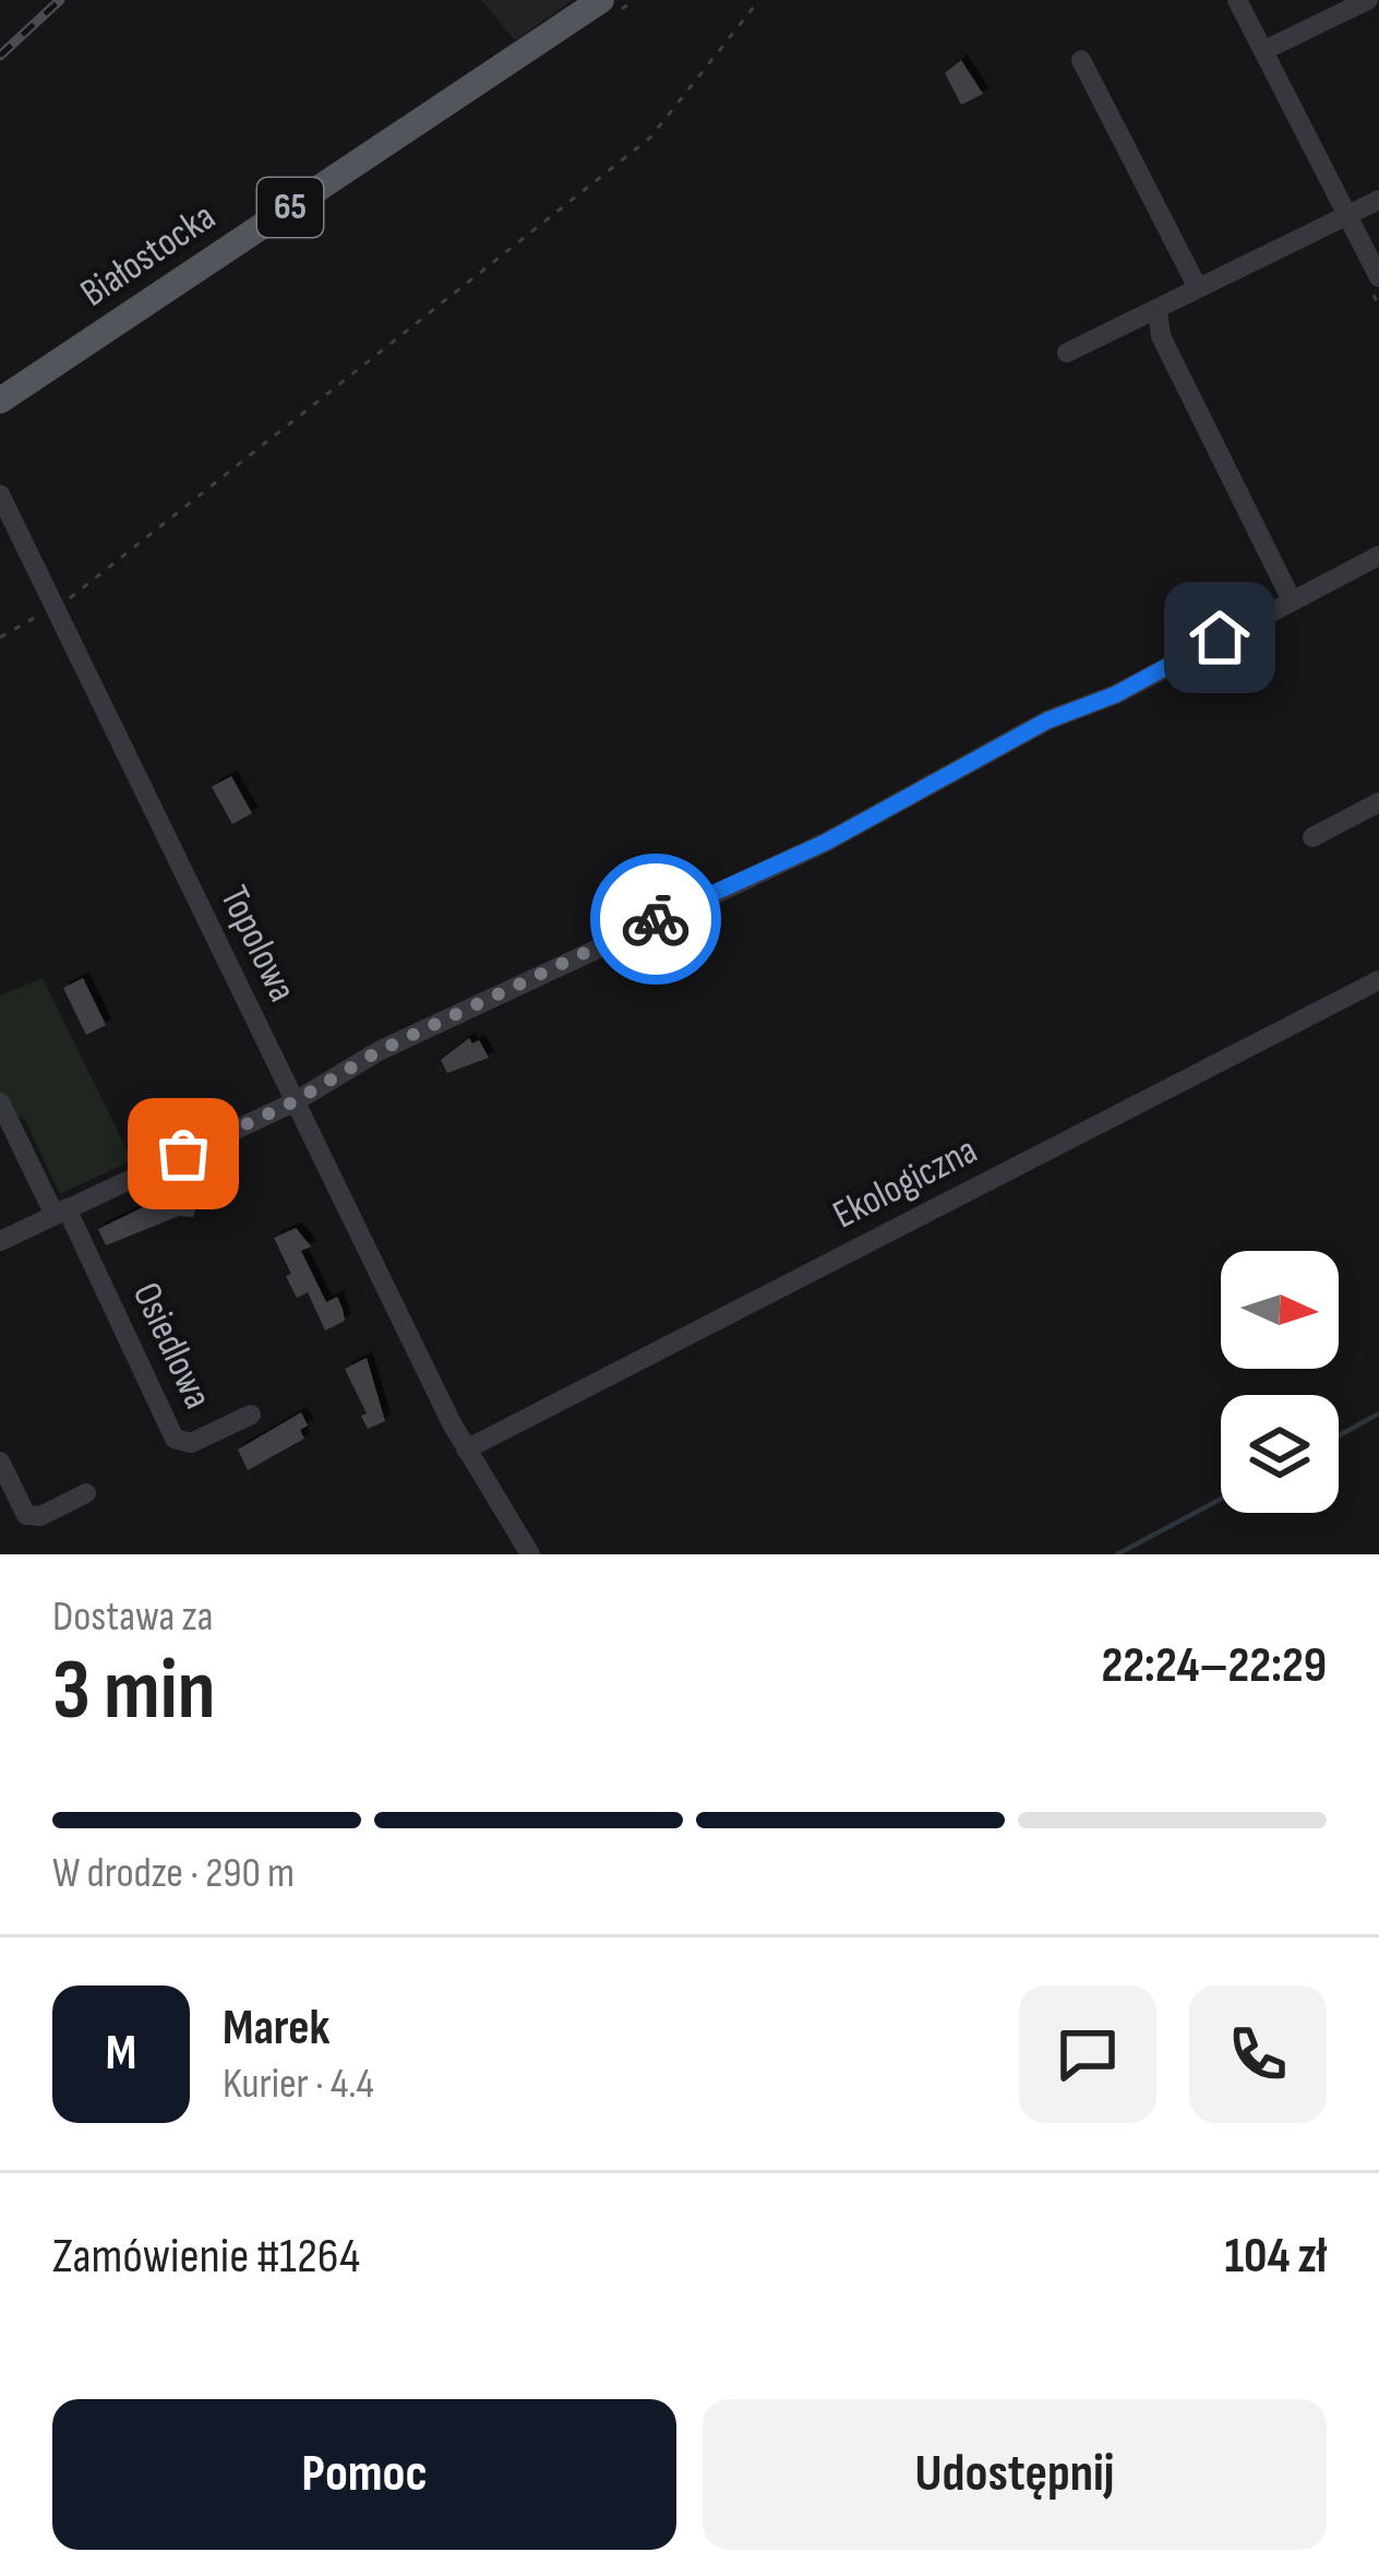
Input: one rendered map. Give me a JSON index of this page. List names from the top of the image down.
{
  "streets": {
    "main road": ["65", "Białostocka"],
    "street": ["Topolowa", "Ekologiczna", "Osiedlowa"]
  },
  "crossings": [
    ["Topolowa", "Ekologiczna"]
  ],
  "north": "right",
  "page": {
    "heading": ["3 min", "Dostawa za", "22:24–22:29"],
    "panel": [
      "Marek",
      "Kurier · 4.4",
      "Zamówienie #1264",
      "104 zł"
    ],
    "bar": "W drodze · 290 m",
    "round": "M",
    "buttons": ["Pomoc", "Udostępnij"]
  }
}
